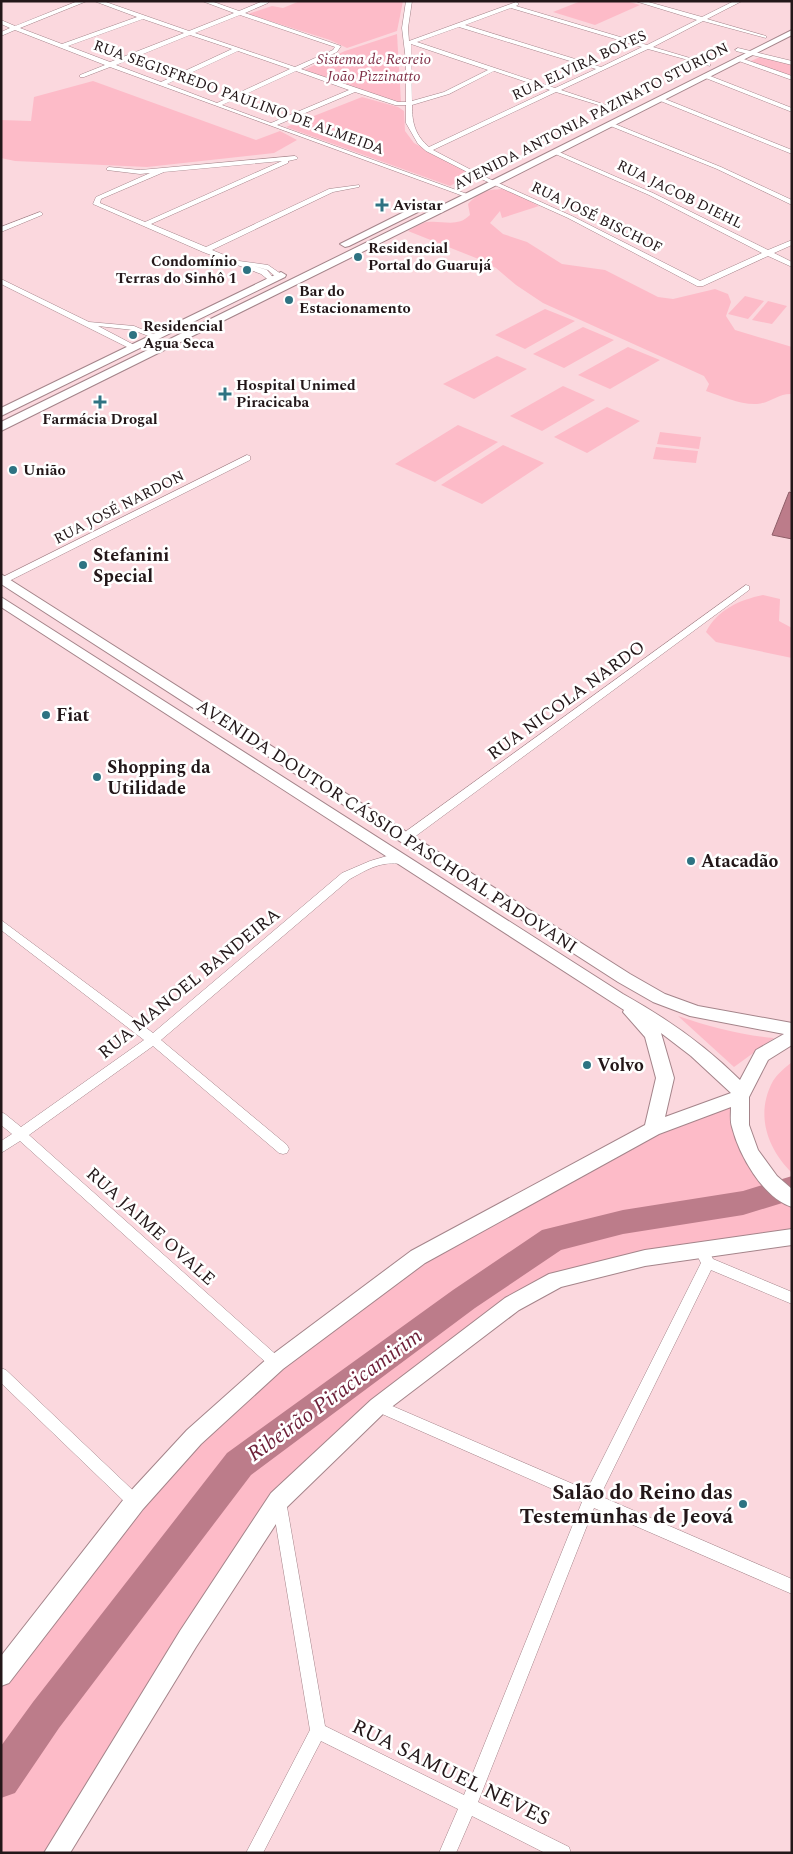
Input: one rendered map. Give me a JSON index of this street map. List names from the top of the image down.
{
  "streets": {
    "main road": ["AVENIDA ANTONIA PAZINATO STURION", "AVENIDA DOUTOR CÁSSIO PASCHOAL PADOVANI"],
    "street": [
      "RUA ELVIRA BOYES",
      "RUA SEGISFREDO PAULINO DE ALMEIDA",
      "RUA JACOB DIEHL",
      "RUA JOSÉ BISCHOF",
      "RUA JOSÉ NARDON",
      "RUA NICOLA NARDO",
      "RUA MANOEL BANDEIRA",
      "RUA JAIME OVALE",
      "RUA SAMUEL NEVES"
    ]
  },
  "crossings": [
    ["RUA ELVIRA BOYES", "RUA JOSÉ BISCHOF"],
    ["RUA SEGISFREDO PAULINO DE ALMEIDA", "AVENIDA ANTONIA PAZINATO STURION"],
    ["AVENIDA ANTONIA PAZINATO STURION", "RUA JACOB DIEHL"],
    ["AVENIDA ANTONIA PAZINATO STURION", "RUA JOSÉ BISCHOF"],
    ["RUA JACOB DIEHL", "RUA JOSÉ BISCHOF"],
    ["RUA JOSÉ NARDON", "AVENIDA DOUTOR CÁSSIO PASCHOAL PADOVANI"],
    ["RUA NICOLA NARDO", "AVENIDA DOUTOR CÁSSIO PASCHOAL PADOVANI"],
    ["AVENIDA DOUTOR CÁSSIO PASCHOAL PADOVANI", "RUA MANOEL BANDEIRA"],
    ["RUA MANOEL BANDEIRA", "RUA JAIME OVALE"]
  ],
  "water": ["Ribeirão Piracicamirim"],
  "parks": ["Sistema de Recreio João Pìzzinatto"],
  "places": {
    "health": ["Avistar", "Hospital Unimed Piracicaba", "Farmácia Drogal"],
    "other": [
      "Residencial Portal do Guarujá",
      "Condomínio Terras do Sinhô 1",
      "Bar do Estacionamento",
      "Residencial Agua Seca",
      "União",
      "Stefanini Special",
      "Fiat",
      "Shopping da Utilidade",
      "Atacadão",
      "Volvo",
      "Salão do Reino das Testemunhas de Jeová"
    ]
  }
}
